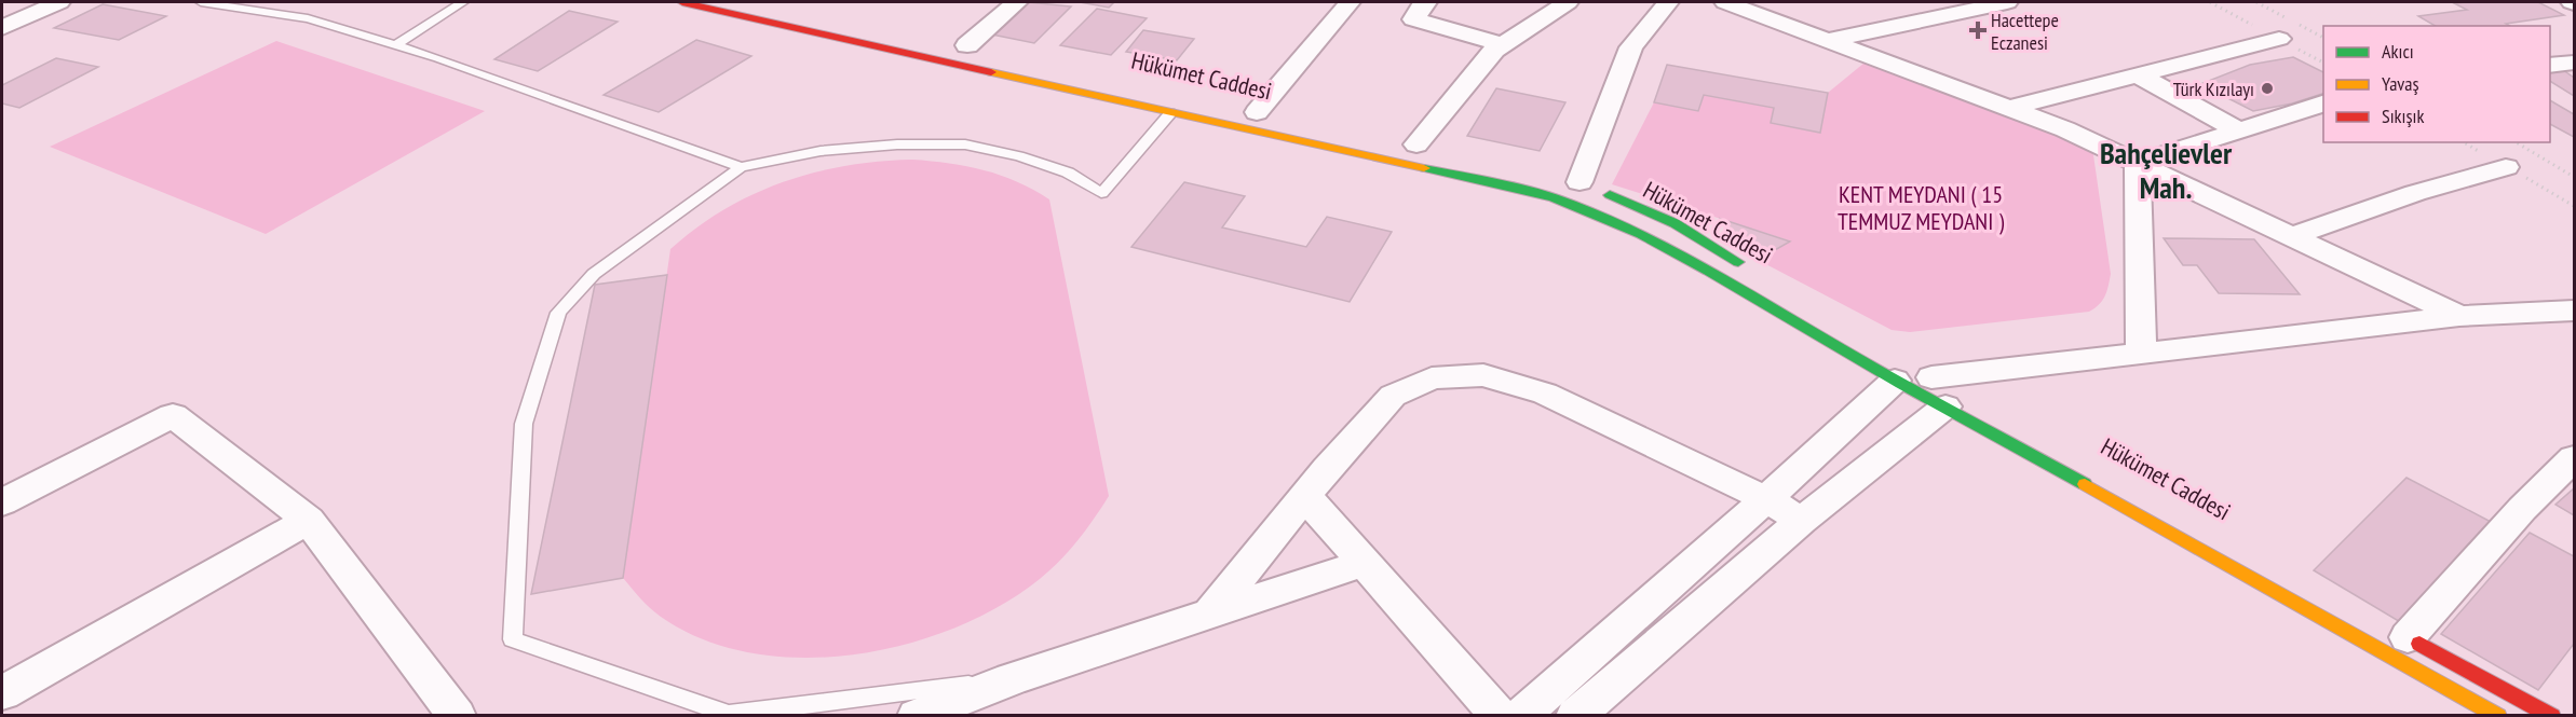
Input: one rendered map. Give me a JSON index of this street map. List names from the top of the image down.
{
  "streets": {
    "main road": ["Hükümet Caddesi"]
  },
  "districts": ["Bahçelievler Mah."],
  "parks": ["KENT MEYDANI ( 15 TEMMUZ MEYDANI )"],
  "places": {
    "health": ["Hacettepe Eczanesi"],
    "other": ["Türk Kızılayı"]
  },
  "legend": ["Akıcı", "Yavaş", "Sıkışık"]
}
